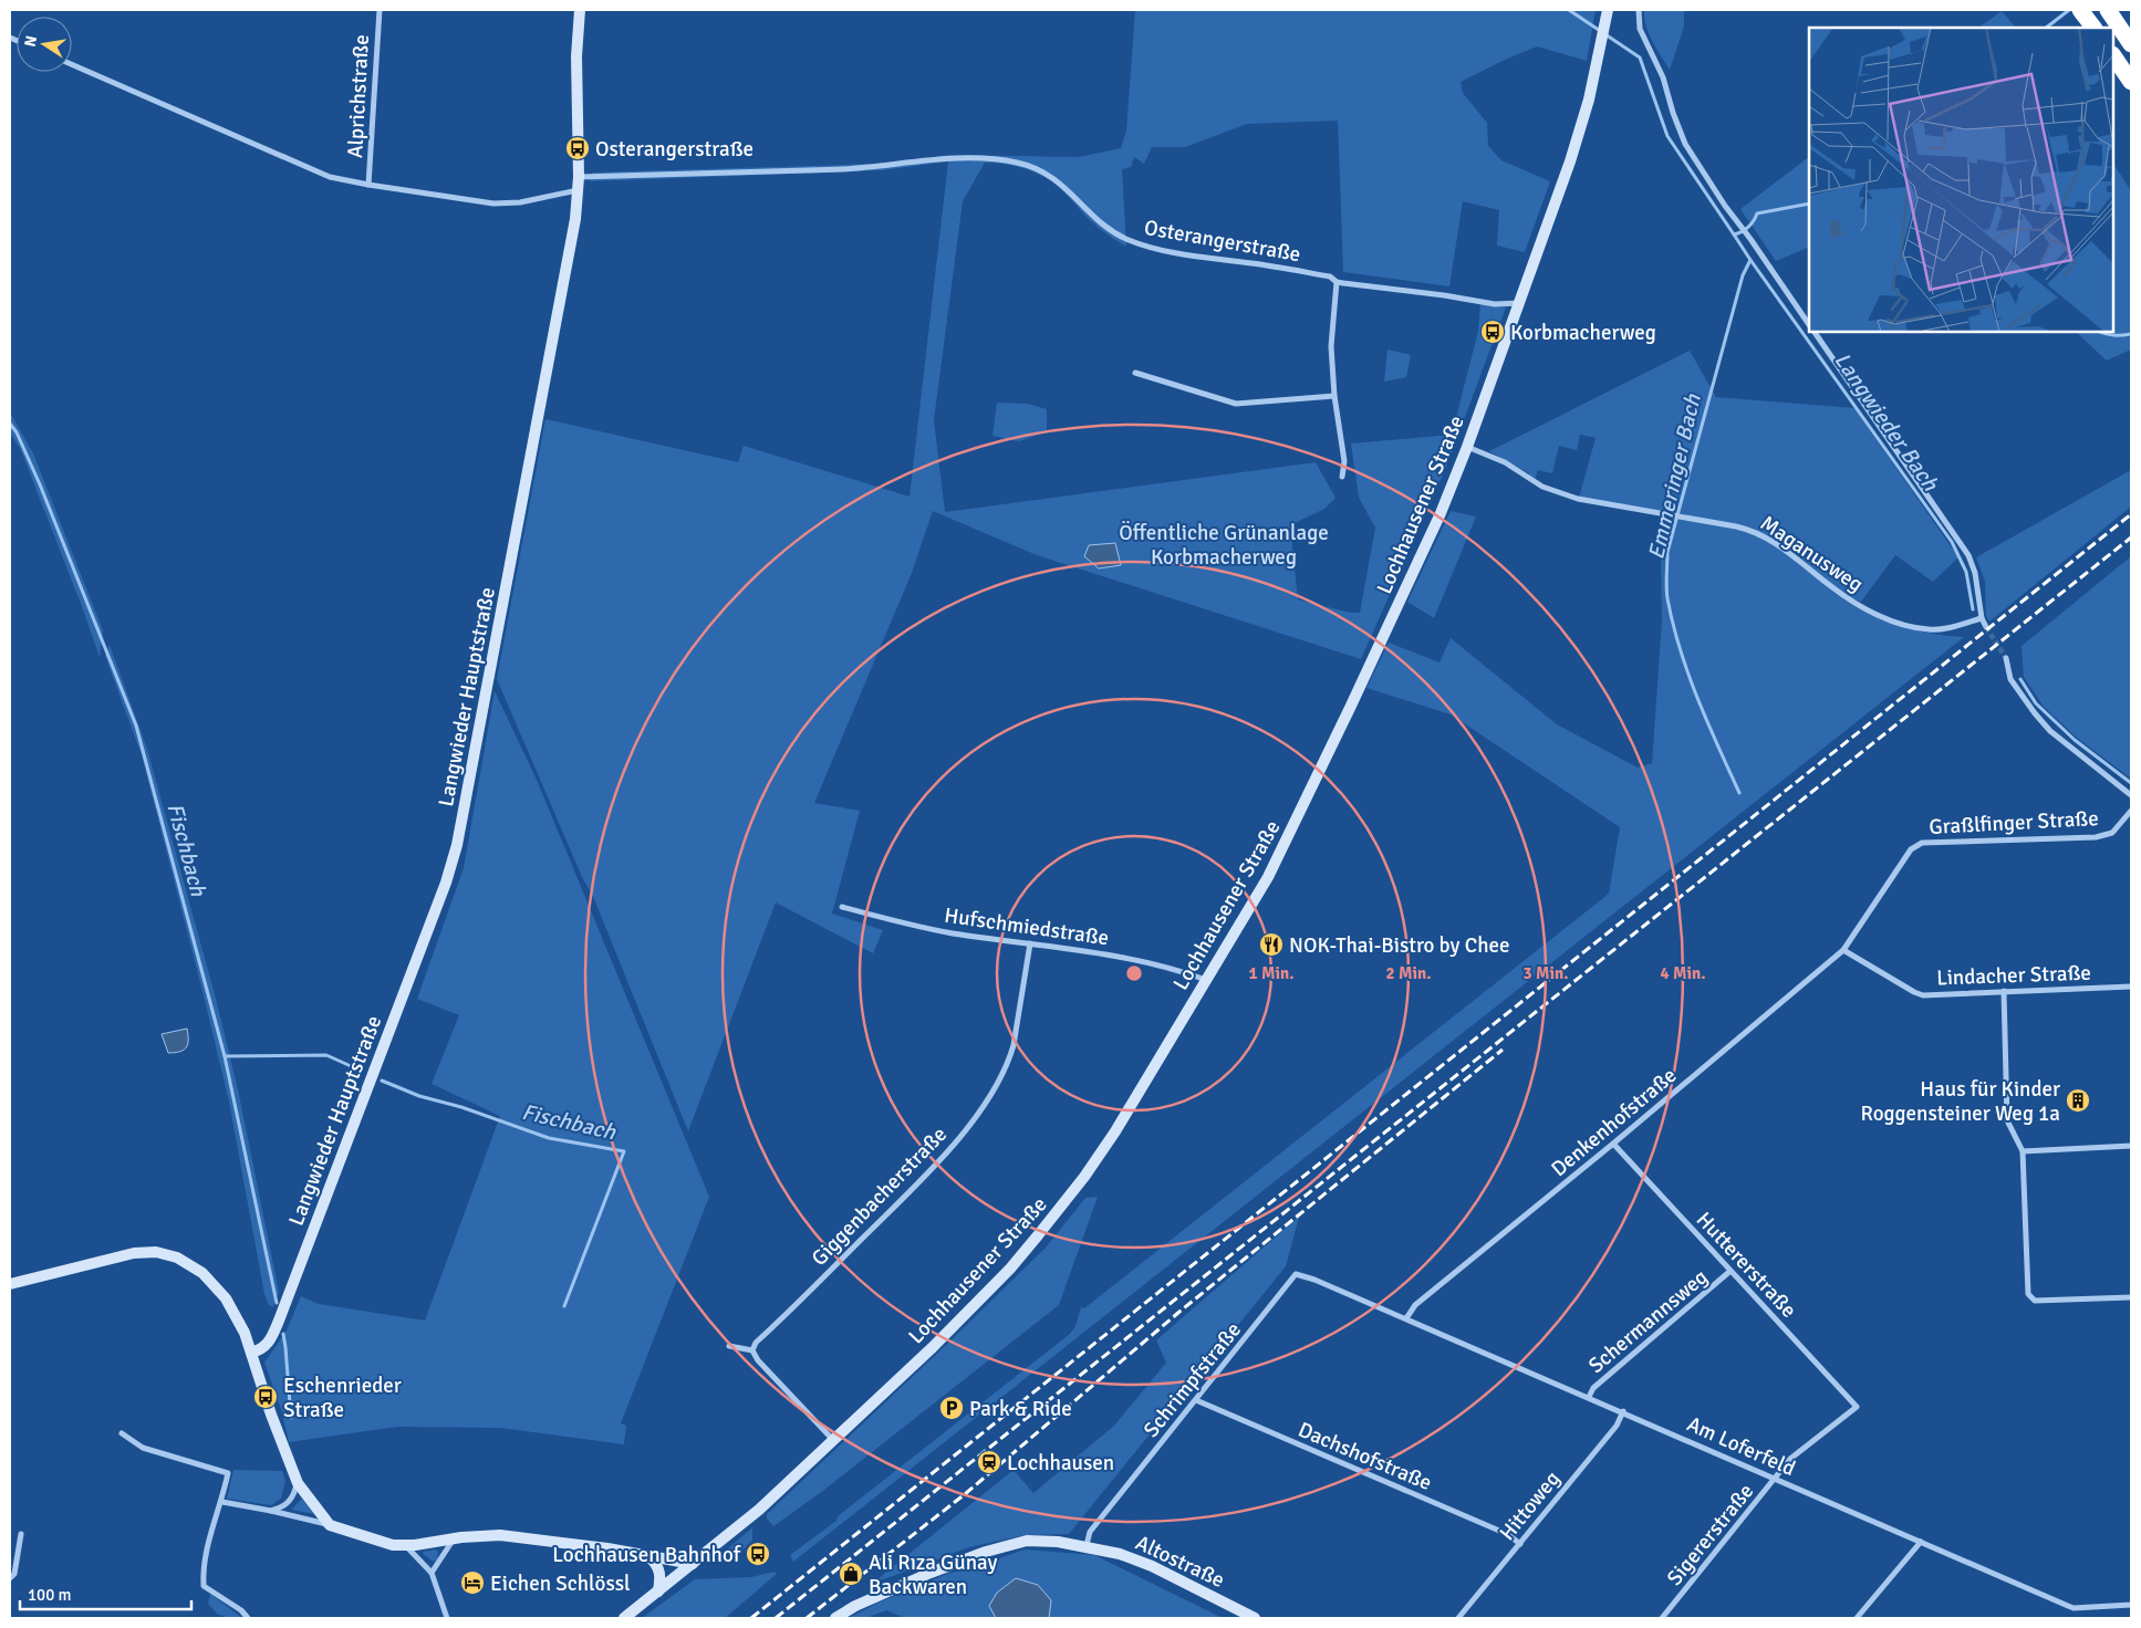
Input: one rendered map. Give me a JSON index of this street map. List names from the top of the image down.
{
  "streets": {
    "main road": ["Lochhausener Straße", "Langwieder Hauptstraße", "Altostraße"],
    "street": [
      "Alprichstraße",
      "Osterangerstraße",
      "Maganusweg",
      "Graßlfinger Straße",
      "Hufschmiedstraße",
      "Lindacher Straße",
      "Denkenhofstraße",
      "Giggenbacherstraße",
      "Huttererstraße",
      "Schermannsweg",
      "Schrimpfstraße",
      "Am Loferfeld",
      "Dachshofstraße",
      "Hittoweg",
      "Sigererstraße"
    ]
  },
  "crossings": [
    ["Osterangerstraße", "Lochhausener Straße"],
    ["Osterangerstraße", "Langwieder Hauptstraße"],
    ["Lochhausener Straße", "Maganusweg"],
    ["Lochhausener Straße", "Hufschmiedstraße"],
    ["Graßlfinger Straße", "Lindacher Straße"],
    ["Graßlfinger Straße", "Denkenhofstraße"],
    ["Hufschmiedstraße", "Giggenbacherstraße"],
    ["Lindacher Straße", "Denkenhofstraße"],
    ["Denkenhofstraße", "Huttererstraße"],
    ["Denkenhofstraße", "Am Loferfeld"],
    ["Huttererstraße", "Schermannsweg"],
    ["Huttererstraße", "Sigererstraße"],
    ["Schermannsweg", "Am Loferfeld"],
    ["Schrimpfstraße", "Am Loferfeld"],
    ["Schrimpfstraße", "Dachshofstraße"],
    ["Schrimpfstraße", "Altostraße"],
    ["Am Loferfeld", "Hittoweg"],
    ["Am Loferfeld", "Sigererstraße"],
    ["Dachshofstraße", "Hittoweg"]
  ],
  "water": ["Langwieder Bach", "Emmeringer Bach", "Fischbach"],
  "parks": ["Öffentliche Grünanlage Korbmacherweg"],
  "places": {
    "bus stop": [
      "Osterangerstraße",
      "Korbmacherweg",
      "Eschenrieder Straße",
      "Lochhausen Bahnhof"
    ],
    "restaurant": ["NOK-Thai-Bistro by Chee"],
    "building": ["Haus für Kinder Roggensteiner Weg 1a"],
    "parking": ["Park & Ride"],
    "station": ["Lochhausen"],
    "shop": ["Ali Rıza Günay Backwaren"],
    "hotel": ["Eichen Schlössl"]
  },
  "scale_bar": "100 m",
  "north": "left",
  "rings": [
    "1 Min.",
    "2 Min.",
    "3 Min.",
    "4 Min."
  ]
}
